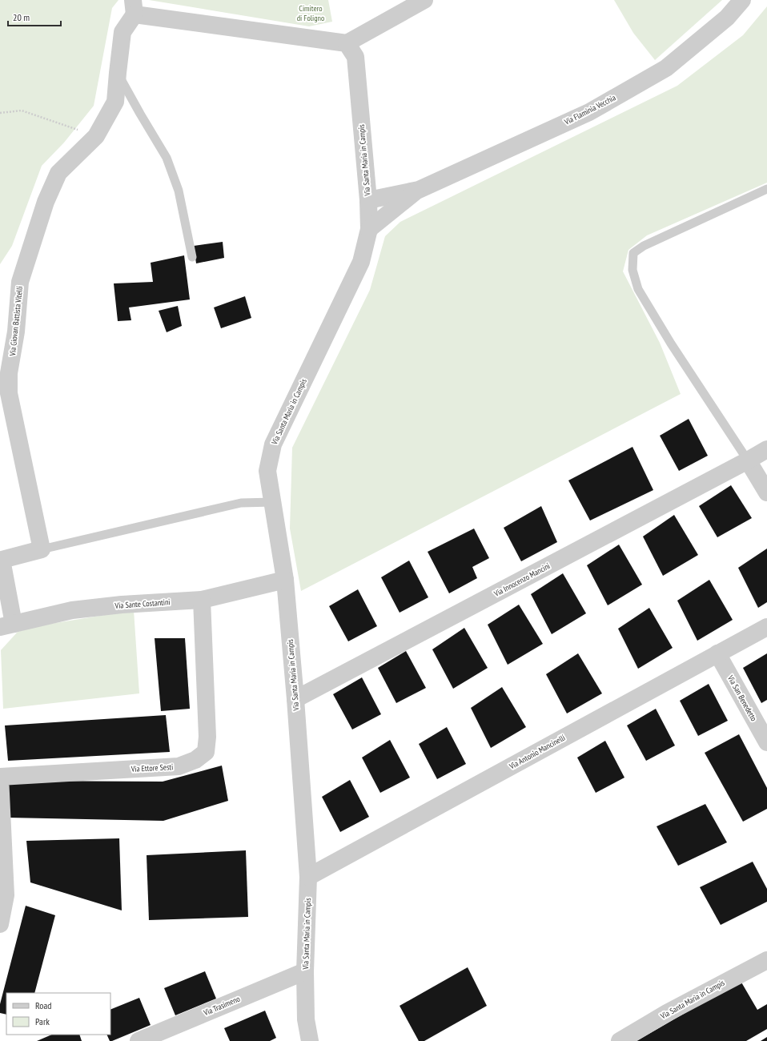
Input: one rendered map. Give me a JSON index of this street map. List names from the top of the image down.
{
  "streets": {
    "street": [
      "Via Flaminia Vecchia",
      "Via Santa Maria in Campis",
      "Via Giovan Battista Vitelli",
      "Via Innocenzo Mancini",
      "Via Sante Costantini",
      "Via San Benedetto",
      "Via Antonio Mancinelli",
      "Via Ettore Sesti",
      "Via Trasimeno"
    ]
  },
  "crossings": [
    ["Via Flaminia Vecchia", "Via Santa Maria in Campis"],
    ["Via Santa Maria in Campis", "Via Innocenzo Mancini"],
    ["Via Santa Maria in Campis", "Via Sante Costantini"],
    ["Via Santa Maria in Campis", "Via Antonio Mancinelli"],
    ["Via Santa Maria in Campis", "Via Trasimeno"],
    ["Via Sante Costantini", "Via Ettore Sesti"],
    ["Via San Benedetto", "Via Antonio Mancinelli"]
  ],
  "parks": ["Cimitero di Foligno"],
  "legend": ["Road", "Park"],
  "scale_bar": "20 m"
}
